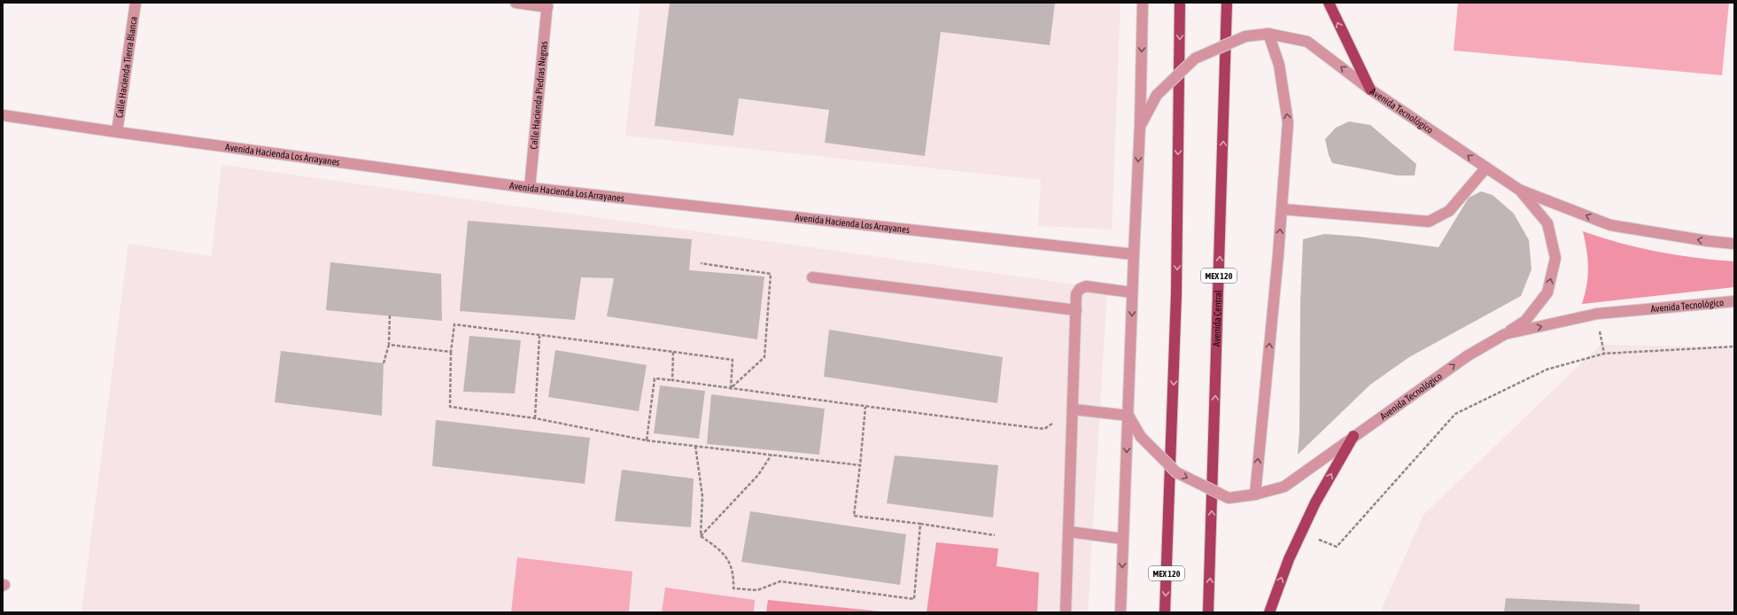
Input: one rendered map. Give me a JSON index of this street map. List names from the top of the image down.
{
  "streets": {
    "main road": ["MEX 120", "Avenida Central"],
    "street": [
      "Calle Hacienda Tierra Blanca",
      "Calle Hacienda Piedras Negras",
      "Avenida Tecnológico",
      "Avenida Hacienda Los Arrayanes"
    ]
  },
  "crossings": [
    ["Calle Hacienda Tierra Blanca", "Avenida Hacienda Los Arrayanes"],
    ["Calle Hacienda Piedras Negras", "Avenida Hacienda Los Arrayanes"]
  ]
}
